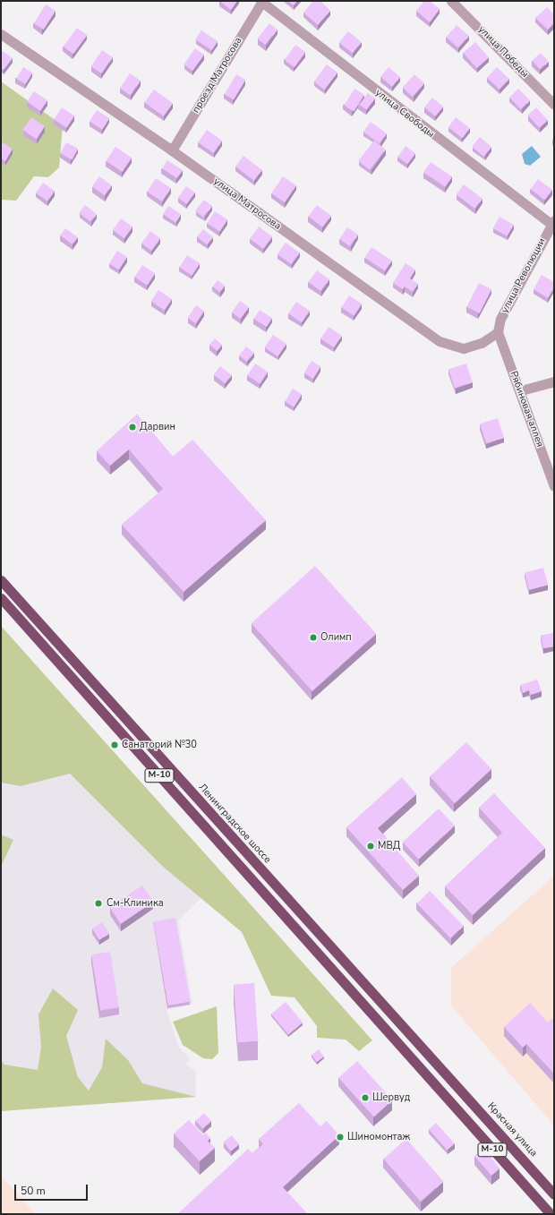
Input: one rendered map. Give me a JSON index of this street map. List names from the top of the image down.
{
  "streets": {
    "highway": ["М-10", "Ленинградское шоссе", "Красная улица"],
    "street": [
      "улица Победы",
      "проезд Матросова",
      "улица Свободы",
      "улица Матросова",
      "улица Революции",
      "Рябиновая аллея"
    ]
  },
  "crossings": [
    ["проезд Матросова", "улица Свободы"],
    ["проезд Матросова", "улица Матросова"],
    ["улица Свободы", "улица Революции"],
    ["улица Матросова", "улица Революции"],
    ["улица Матросова", "Рябиновая аллея"],
    ["улица Революции", "Рябиновая аллея"],
    ["Ленинградское шоссе", "Красная улица"]
  ],
  "places": [
    "Дарвин",
    "Олимп",
    "Санаторий №30",
    "МВД",
    "См-Клиника",
    "Шервуд",
    "Шиномонтаж"
  ],
  "scale_bar": "50 m"
}
